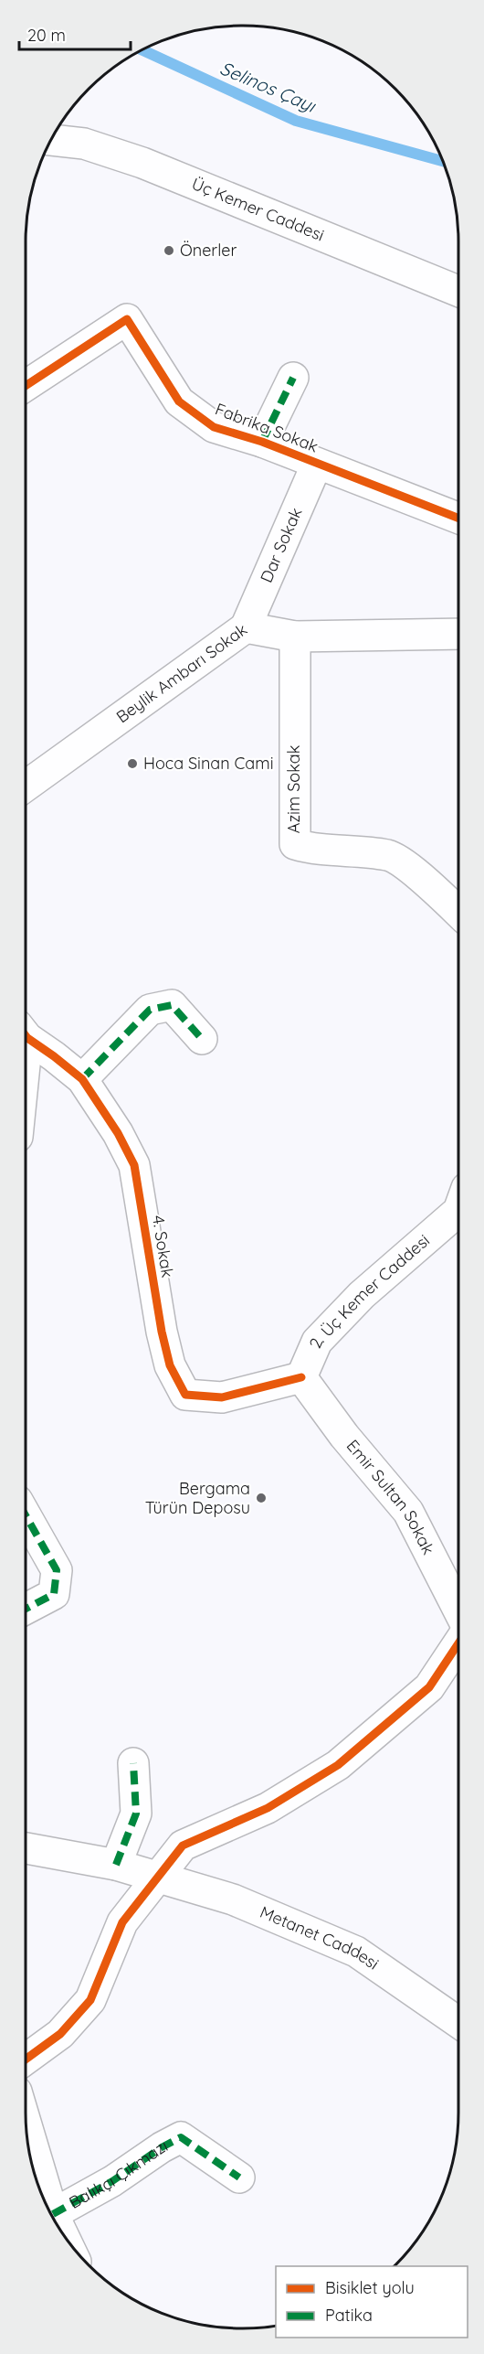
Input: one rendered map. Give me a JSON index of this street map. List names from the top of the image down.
{
  "streets": {
    "street": [
      "Üç Kemer Caddesi",
      "Fabrika Sokak",
      "Dar Sokak",
      "Beylik Ambarı Sokak",
      "Azim Sokak",
      "4. Sokak",
      "2. Üç Kemer Caddesi",
      "Emir Sultan Sokak",
      "Metanet Caddesi",
      "Balıkçı Çıkmazı"
    ]
  },
  "crossings": [
    ["Fabrika Sokak", "Dar Sokak"],
    ["Dar Sokak", "Beylik Ambarı Sokak"],
    ["Beylik Ambarı Sokak", "Azim Sokak"],
    ["4. Sokak", "2. Üç Kemer Caddesi"],
    ["4. Sokak", "Emir Sultan Sokak"],
    ["2. Üç Kemer Caddesi", "Emir Sultan Sokak"]
  ],
  "water": ["Selinos Çayı"],
  "places": ["Önerler", "Hoca Sinan Cami", "Bergama Türün Deposu"],
  "legend": ["Bisiklet yolu", "Patika"],
  "scale_bar": "20 m"
}
